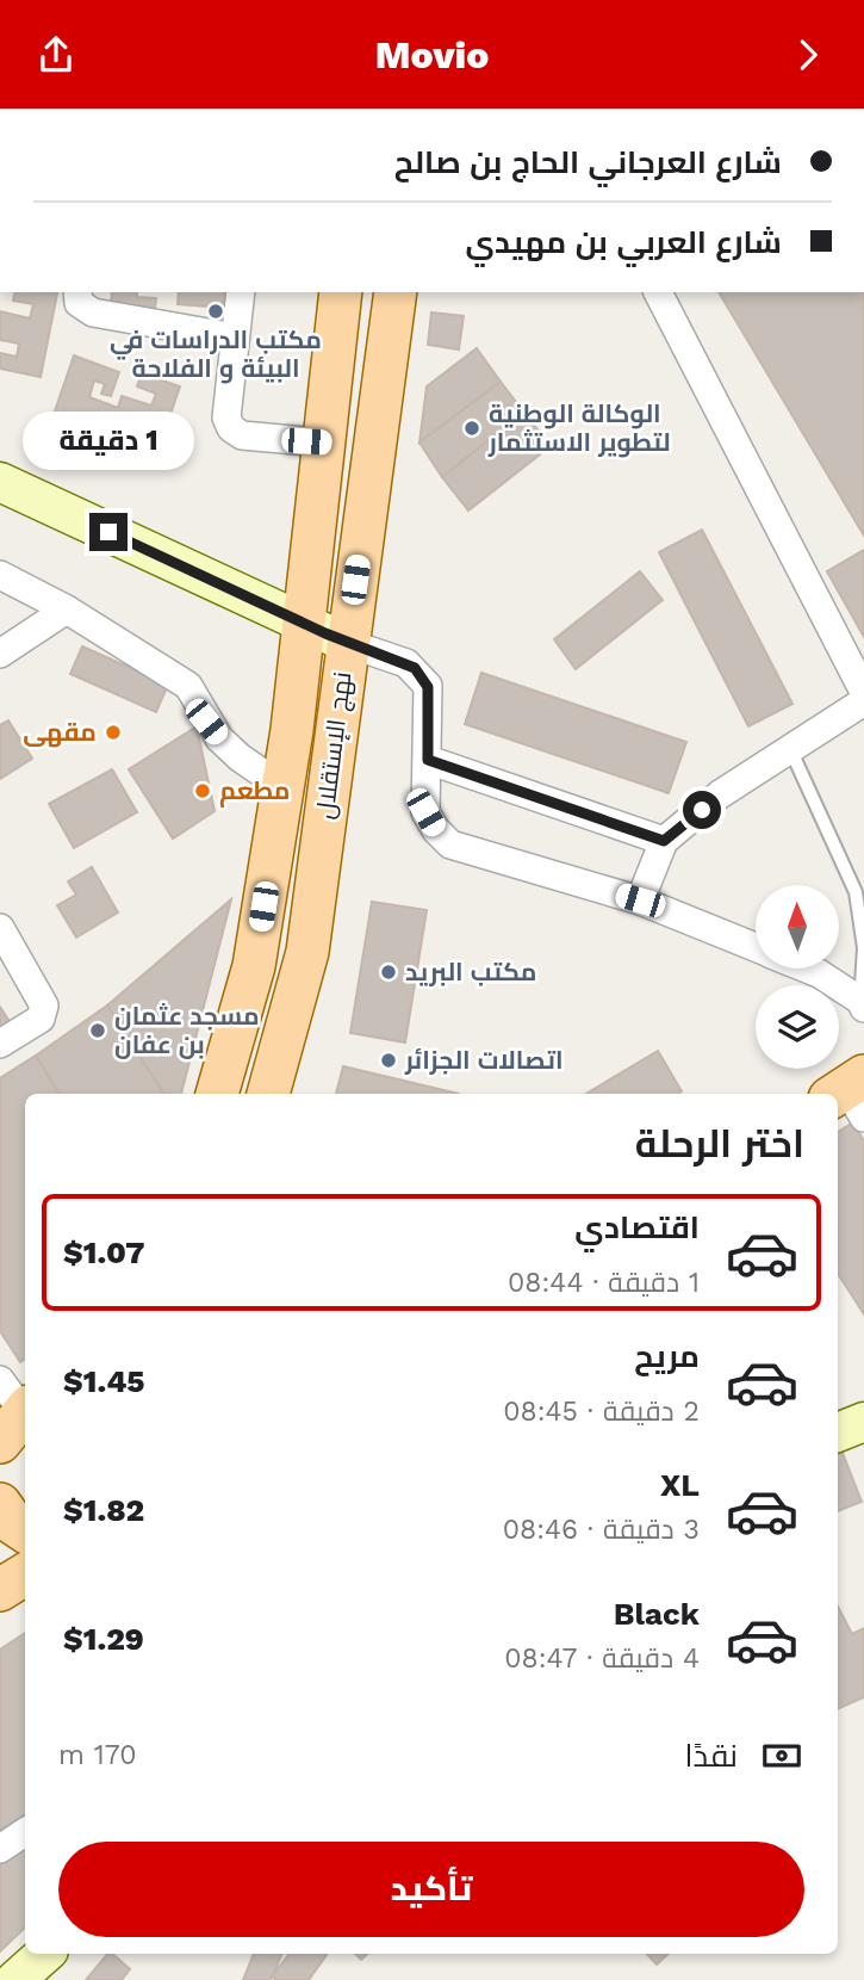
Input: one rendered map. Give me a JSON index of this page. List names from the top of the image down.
{
  "streets": {
    "main road": ["نهج الإستقلال"]
  },
  "places": [
    "مكتب الدراسات في البيئة و الفلاحة",
    "الوكالة الوطنية لتطوير الاستثمار",
    "مقهى",
    "مطعم",
    "مكتب البريد",
    "مسجد عثمان بن عفان",
    "اتصالات الجزائر"
  ],
  "north": "top",
  "page": {
    "header": "Movio",
    "banner": ["شارع العرجاني الحاج بن صالح", "شارع العربي بن مهيدي"],
    "bubble": "1 دقيقة",
    "heading": "اختر الرحلة",
    "list": [
      {
        "name": "اقتصادي",
        "note": "1 دقيقة · 08:44",
        "value": "$1.07"
      },
      {
        "name": "مريح",
        "note": "2 دقيقة · 08:45",
        "value": "$1.45"
      },
      {
        "name": "XL",
        "note": "3 دقيقة · 08:46",
        "value": "$1.82"
      },
      {
        "name": "Black",
        "note": "4 دقيقة · 08:47",
        "value": "$1.29"
      }
    ],
    "pay": ["نقدًا", "170 m"],
    "buttons": "تأكيد"
  }
}
